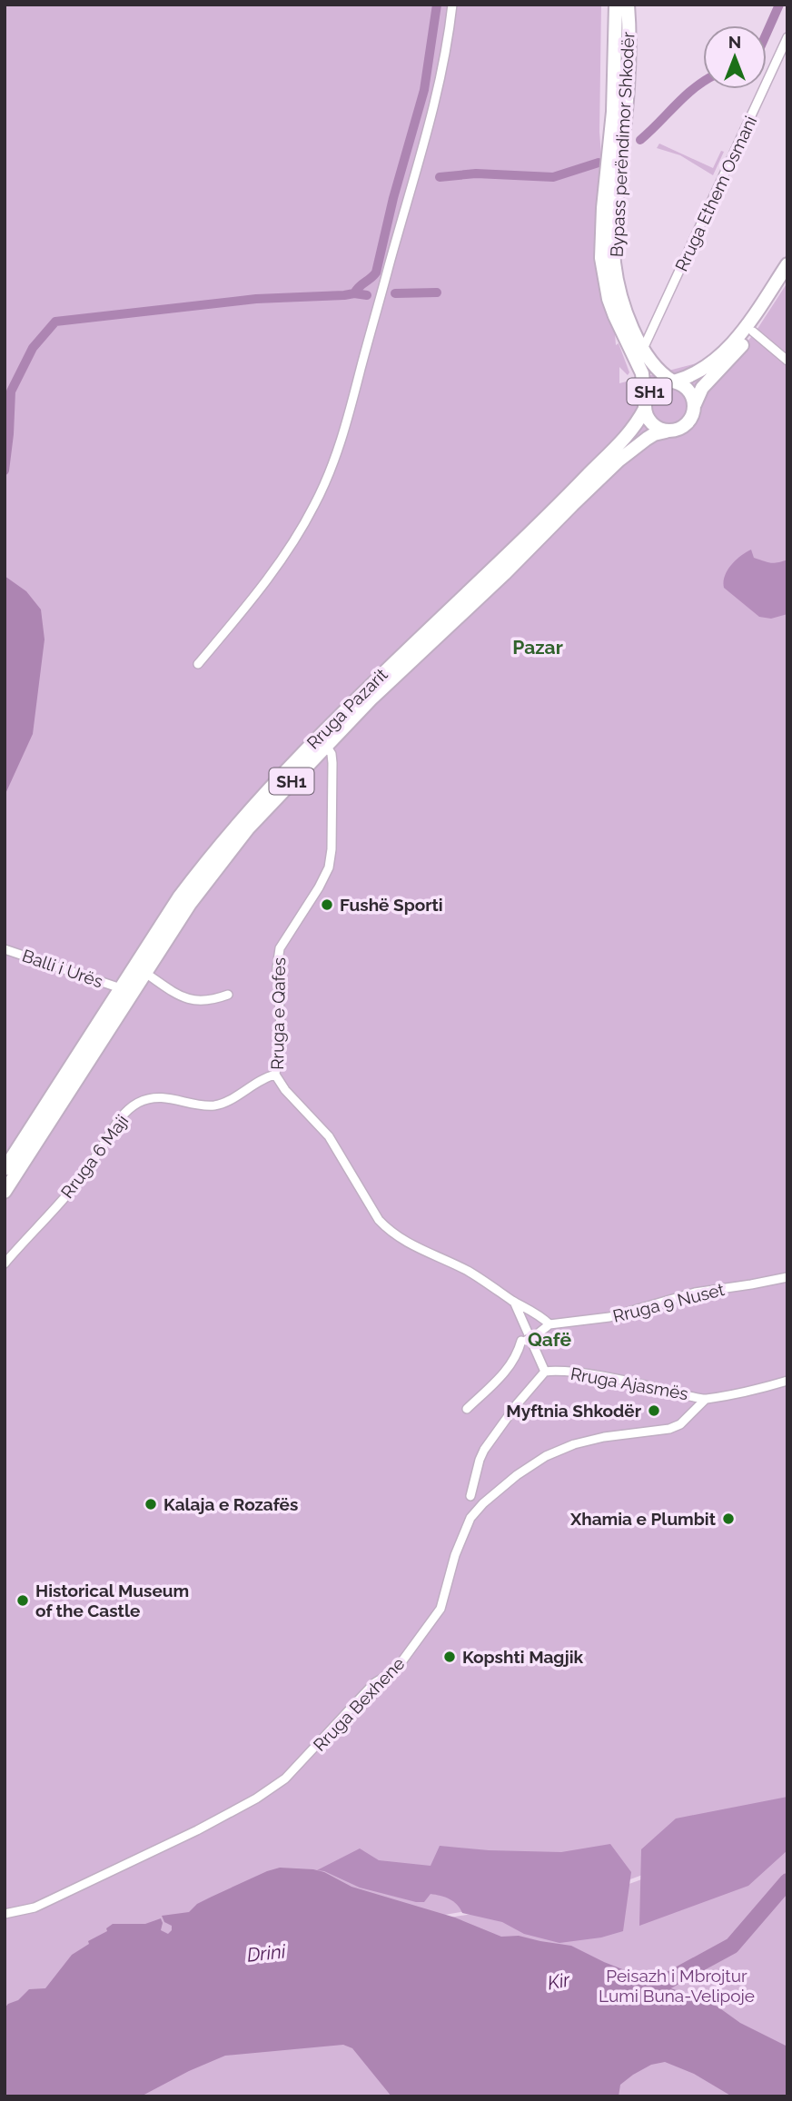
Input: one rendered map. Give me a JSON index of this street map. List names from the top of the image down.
{
  "streets": {
    "main road": ["Bypass perëndimor Shkodër", "SH1", "Rruga Pazarit"],
    "street": [
      "Rruga Ethem Osmani",
      "Balli i Urës",
      "Rruga e Qafes",
      "Rruga 6 Maji",
      "Rruga 9 Nuset",
      "Rruga Ajasmës",
      "Rruga Bexhene"
    ]
  },
  "crossings": [
    ["Bypass perëndimor Shkodër", "Rruga Ethem Osmani"],
    ["Bypass perëndimor Shkodër", "SH1"],
    ["Bypass perëndimor Shkodër", "Rruga Pazarit"],
    ["SH1", "Rruga Pazarit"],
    ["Rruga Pazarit", "Balli i Urës"],
    ["Rruga Pazarit", "Rruga e Qafes"],
    ["Rruga e Qafes", "Rruga 6 Maji"],
    ["Rruga e Qafes", "Rruga 9 Nuset"],
    ["Rruga Ajasmës", "Rruga Bexhene"]
  ],
  "districts": ["Pazar", "Qafë"],
  "water": ["Drini", "Kir"],
  "parks": ["Peisazh i Mbrojtur Lumi Buna-Velipoje"],
  "places": [
    "Fushë Sporti",
    "Myftnia Shkodër",
    "Kalaja e Rozafës",
    "Xhamia e Plumbit",
    "Historical Museum of the Castle",
    "Kopshti Magjik"
  ],
  "north": "top"
}
